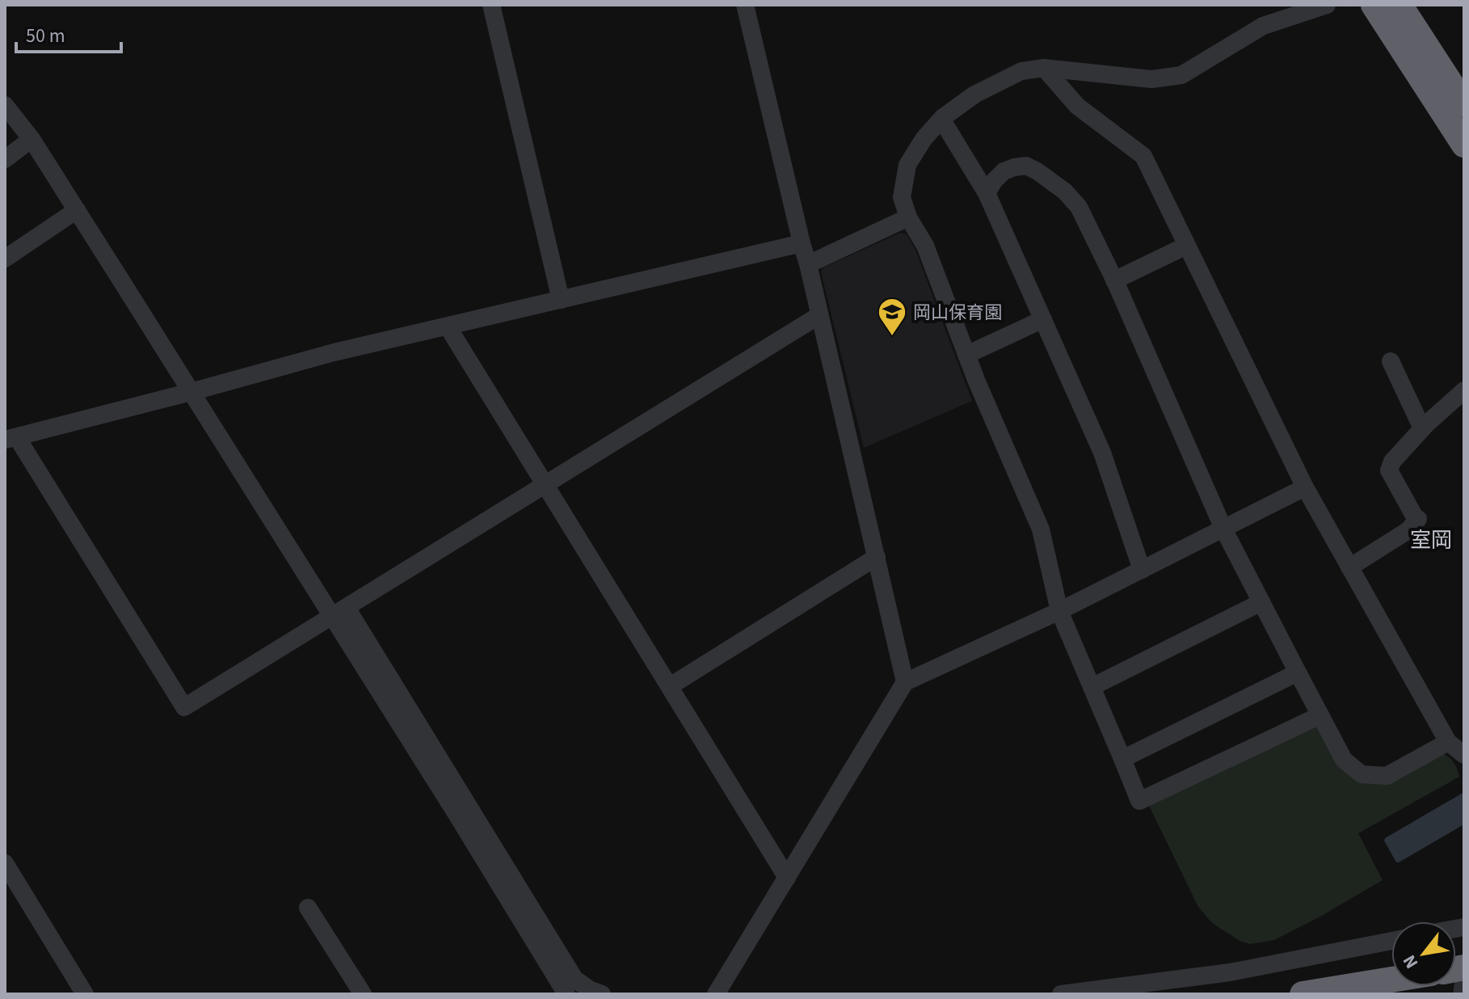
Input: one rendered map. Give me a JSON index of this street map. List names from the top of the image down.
{
  "districts": ["室岡"],
  "places": {
    "school or university": ["岡山保育園"]
  },
  "scale_bar": "50 m",
  "north": "bottom left"
}
